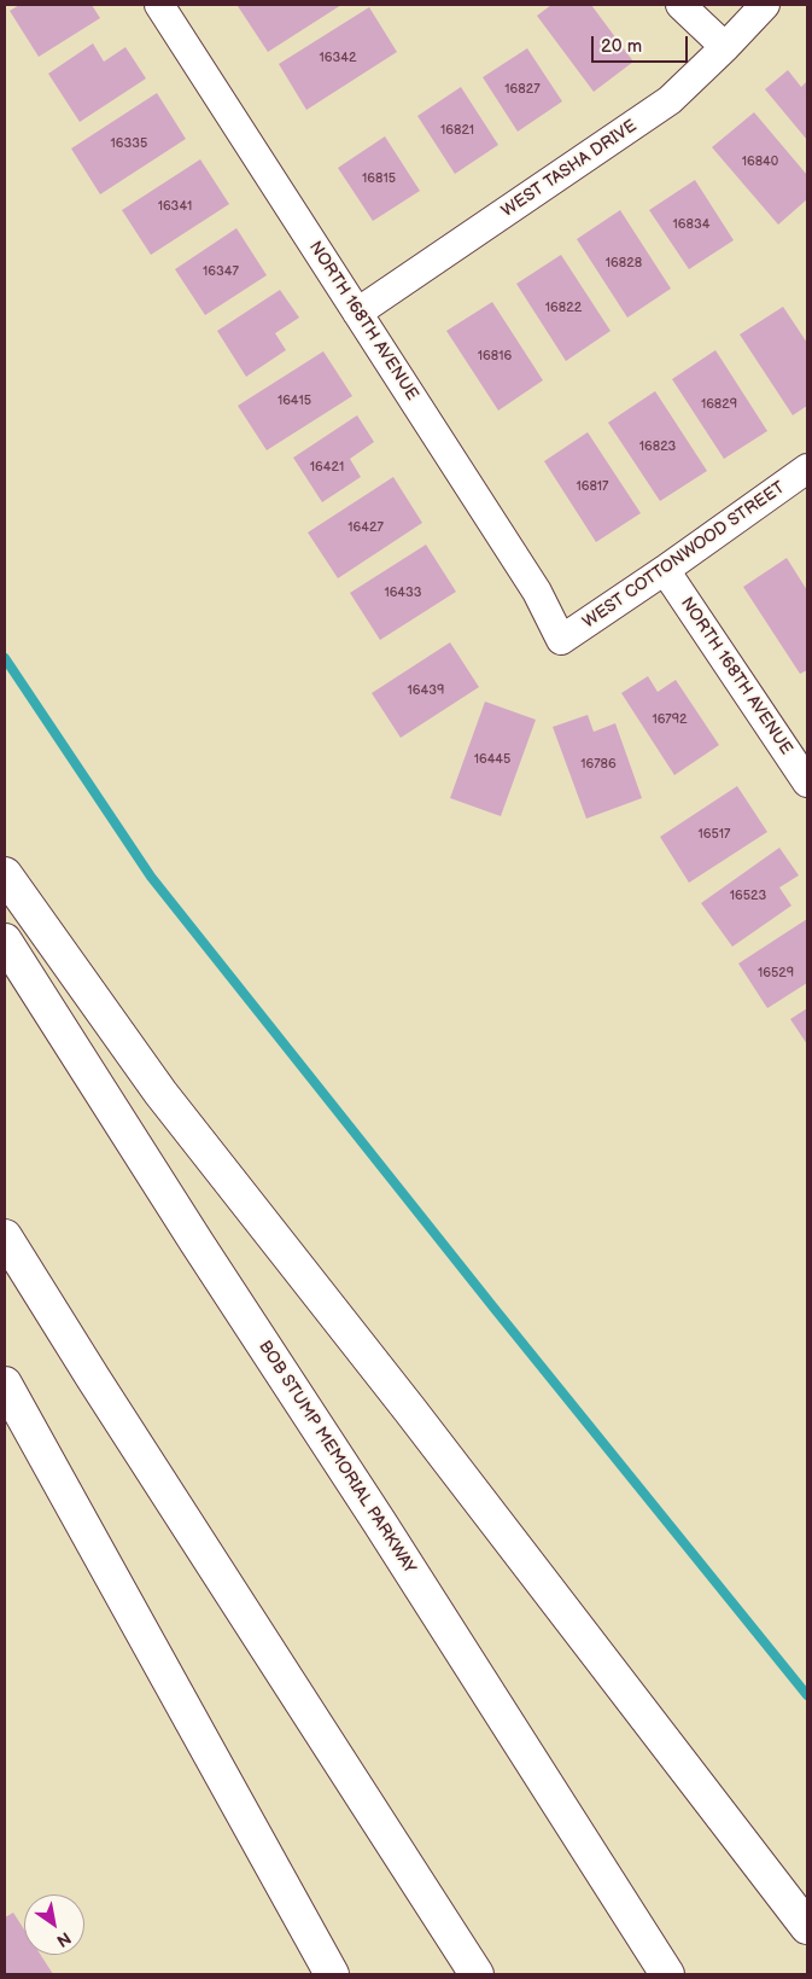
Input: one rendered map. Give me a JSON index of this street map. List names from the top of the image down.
{
  "streets": {
    "highway": ["BOB STUMP MEMORIAL PARKWAY"],
    "street": ["WEST TASHA DRIVE", "NORTH 168TH AVENUE", "WEST COTTONWOOD STREET"]
  },
  "crossings": [
    ["WEST TASHA DRIVE", "NORTH 168TH AVENUE"],
    ["NORTH 168TH AVENUE", "WEST COTTONWOOD STREET"]
  ],
  "house_numbers": [
    "16342",
    "16827",
    "16821",
    "16335",
    "16840",
    "16815",
    "16341",
    "16834",
    "16828",
    "16347",
    "16822",
    "16816",
    "16415",
    "16829",
    "16823",
    "16421",
    "16817",
    "16427",
    "16433",
    "16439",
    "16792",
    "16445",
    "16786",
    "16517",
    "16523",
    "16529"
  ],
  "scale_bar": "20 m",
  "north": "bottom right"
}
